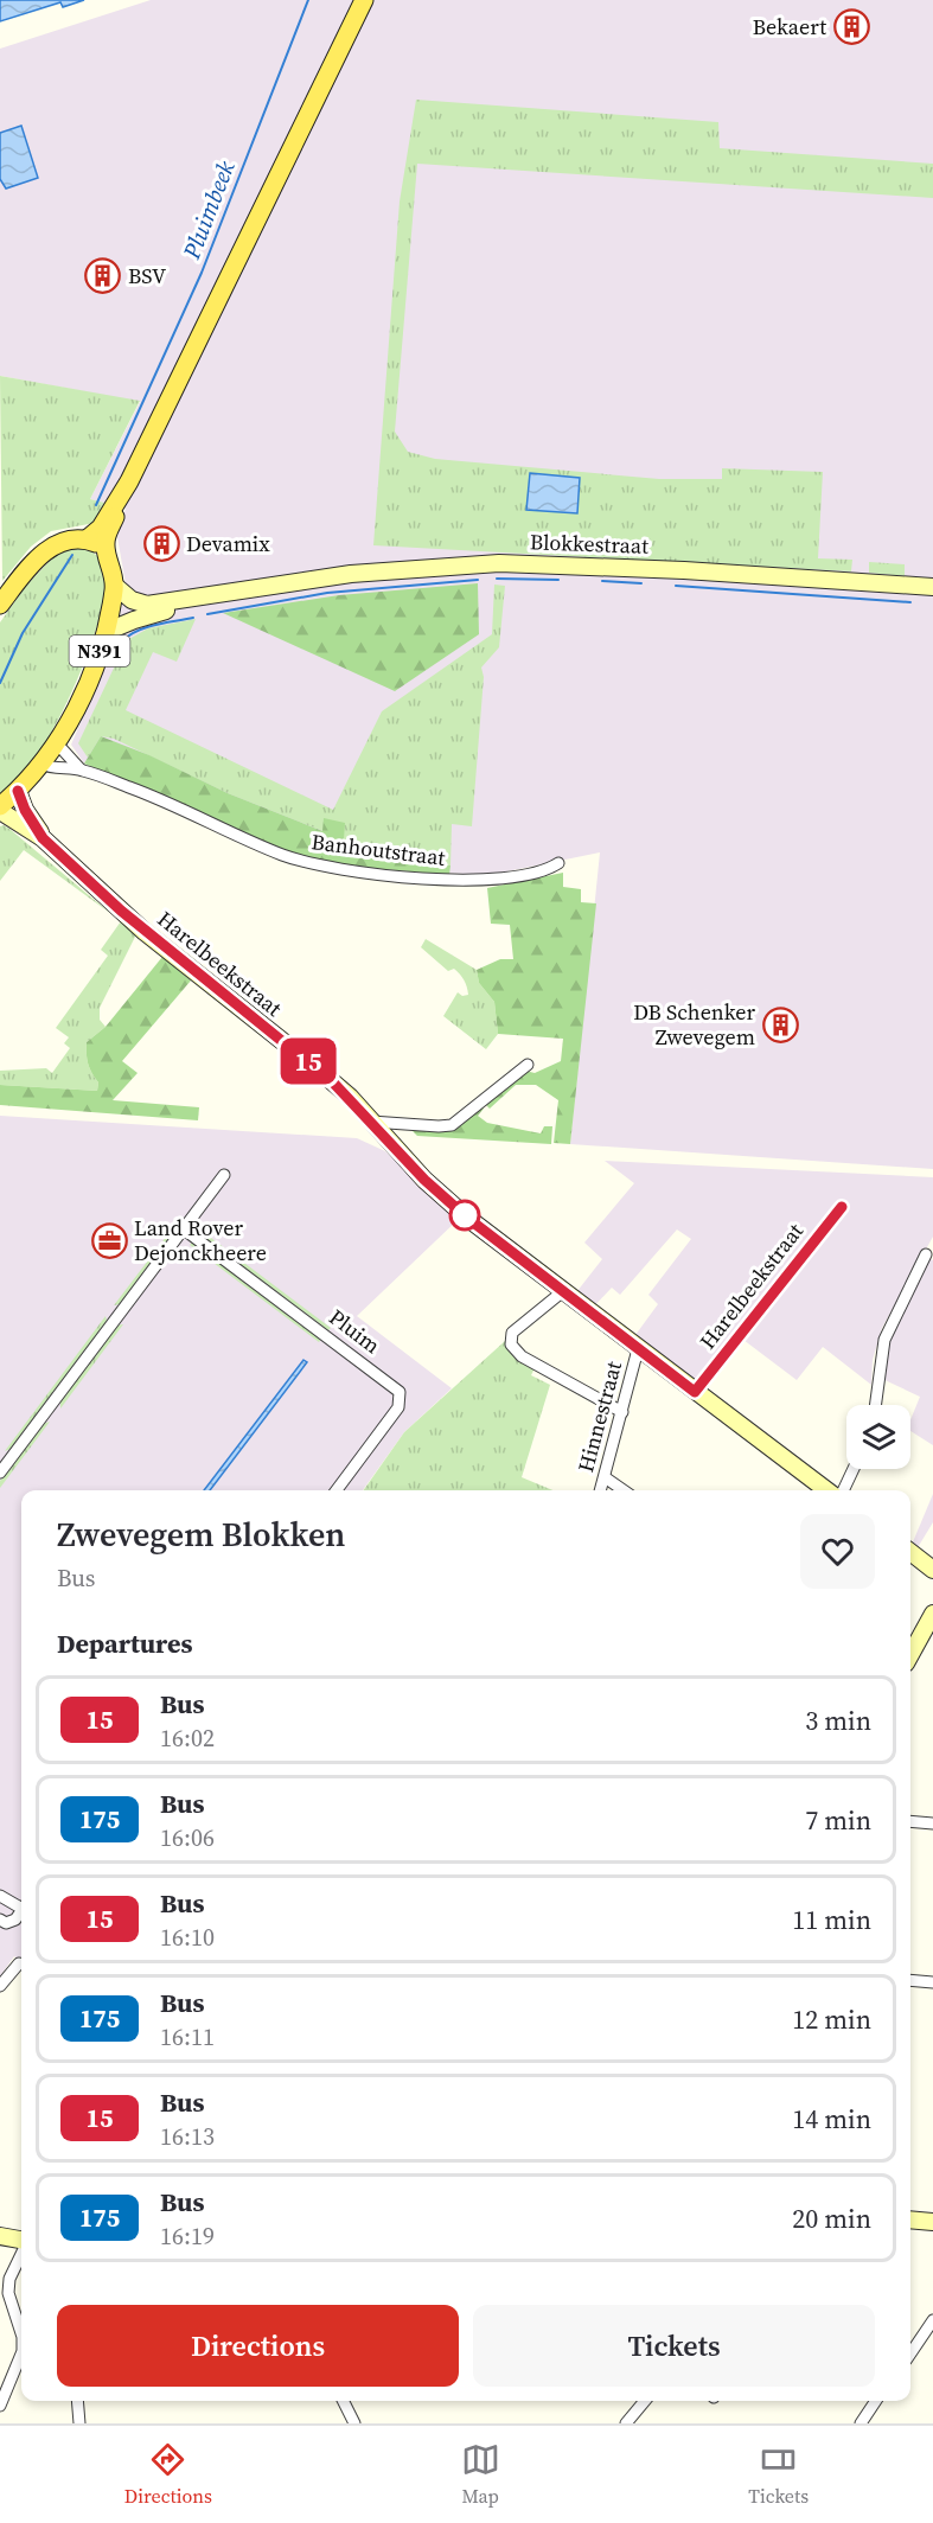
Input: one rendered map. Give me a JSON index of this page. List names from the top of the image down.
{
  "streets": {
    "main road": ["N391"],
    "street": [
      "Blokkestraat",
      "Banhoutstraat",
      "Harelbeekstraat",
      "Pluim",
      "Hinnestraat"
    ]
  },
  "crossings": [
    ["Blokkestraat", "N391"],
    ["N391", "Banhoutstraat"],
    ["N391", "Harelbeekstraat"],
    ["Harelbeekstraat", "Hinnestraat"]
  ],
  "water": ["Pluimbeek"],
  "places": {
    "building": [
      "Bekaert",
      "BSV",
      "Devamix",
      "DB Schenker Zwevegem"
    ],
    "office": ["Land Rover Dejonckheere"]
  },
  "lines": ["bus line 15"],
  "page": {
    "on_map": "15",
    "heading": [
      ["Zwevegem Blokken", "Bus"],
      "Departures"
    ],
    "list": [
      {
        "mark": "15",
        "name": "Bus",
        "note": "16:02",
        "value": "3 min"
      },
      {
        "mark": "175",
        "name": "Bus",
        "note": "16:06",
        "value": "7 min"
      },
      {
        "mark": "15",
        "name": "Bus",
        "note": "16:10",
        "value": "11 min"
      },
      {
        "mark": "175",
        "name": "Bus",
        "note": "16:11",
        "value": "12 min"
      },
      {
        "mark": "15",
        "name": "Bus",
        "note": "16:13",
        "value": "14 min"
      },
      {
        "mark": "175",
        "name": "Bus",
        "note": "16:19",
        "value": "20 min"
      }
    ],
    "buttons": ["Directions", "Tickets"],
    "tabs": ["Directions", "Map", "Tickets"]
  }
}
